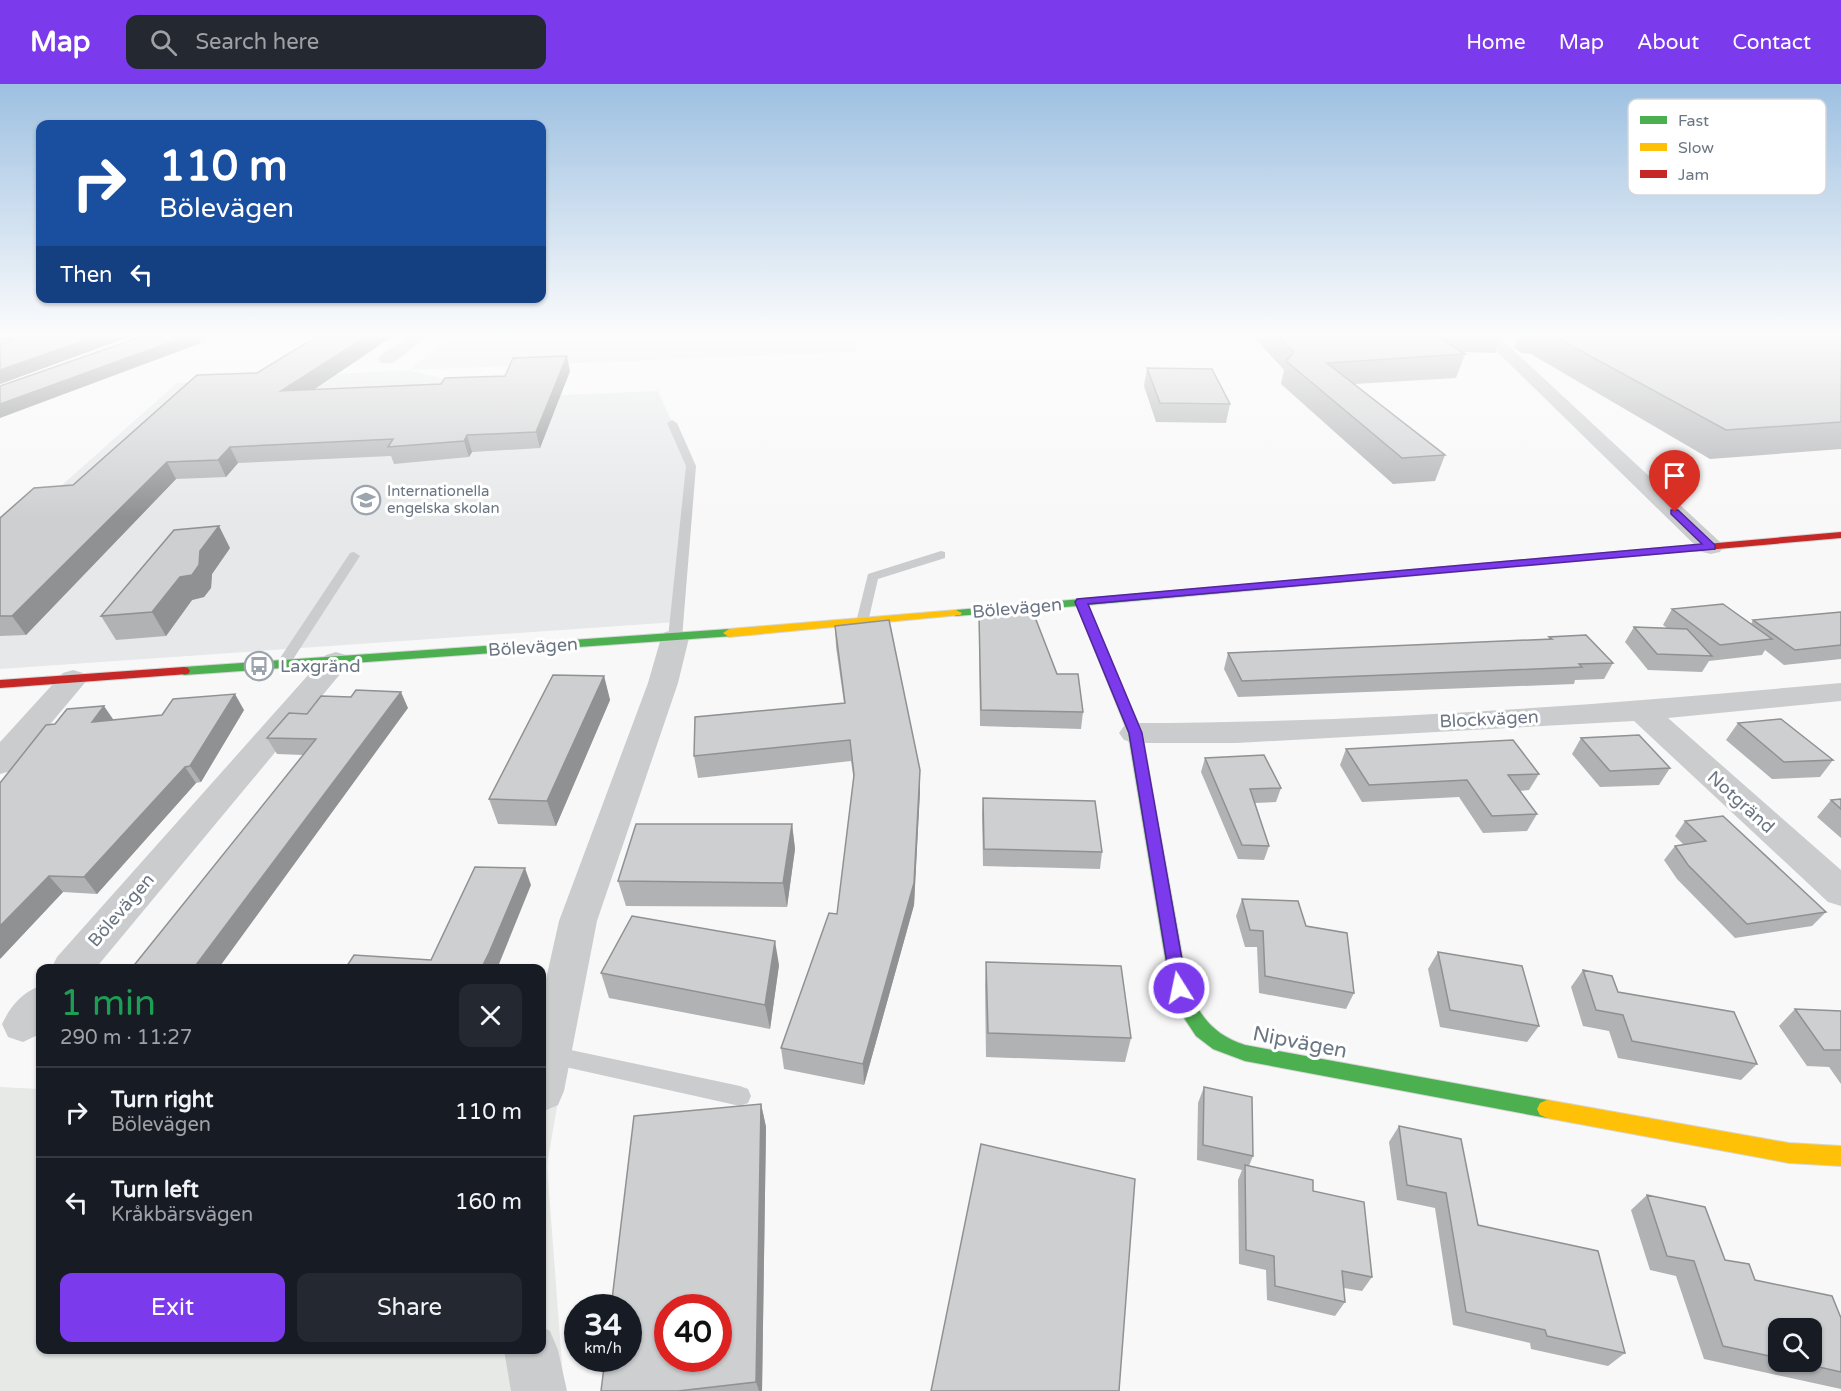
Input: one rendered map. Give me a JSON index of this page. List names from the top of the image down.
{
  "streets": {
    "street": [
      "Bölevägen",
      "Blockvägen",
      "Notgränd",
      "Nipvägen"
    ]
  },
  "crossings": [
    ["Bölevägen", "Nipvägen"],
    ["Blockvägen", "Notgränd"],
    ["Blockvägen", "Nipvägen"]
  ],
  "places": {
    "school or university": ["Internationella engelska skolan"],
    "bus stop": ["Laxgränd"]
  },
  "legend": ["Fast", "Slow", "Jam"],
  "page": {
    "header": "Map",
    "search": "Search here",
    "nav": [
      "Home",
      "Map",
      "About",
      "Contact"
    ],
    "turn": ["110 m", "Bölevägen"],
    "then": "Then",
    "heading": ["1 min", "290 m · 11:27"],
    "list": [
      {
        "name": "Turn right",
        "note": "Bölevägen",
        "value": "110 m"
      },
      {
        "name": "Turn left",
        "note": "Kråkbärsvägen",
        "value": "160 m"
      }
    ],
    "buttons": ["Exit", "Share"],
    "speed": "34 km/h",
    "limit": "40"
  }
}
